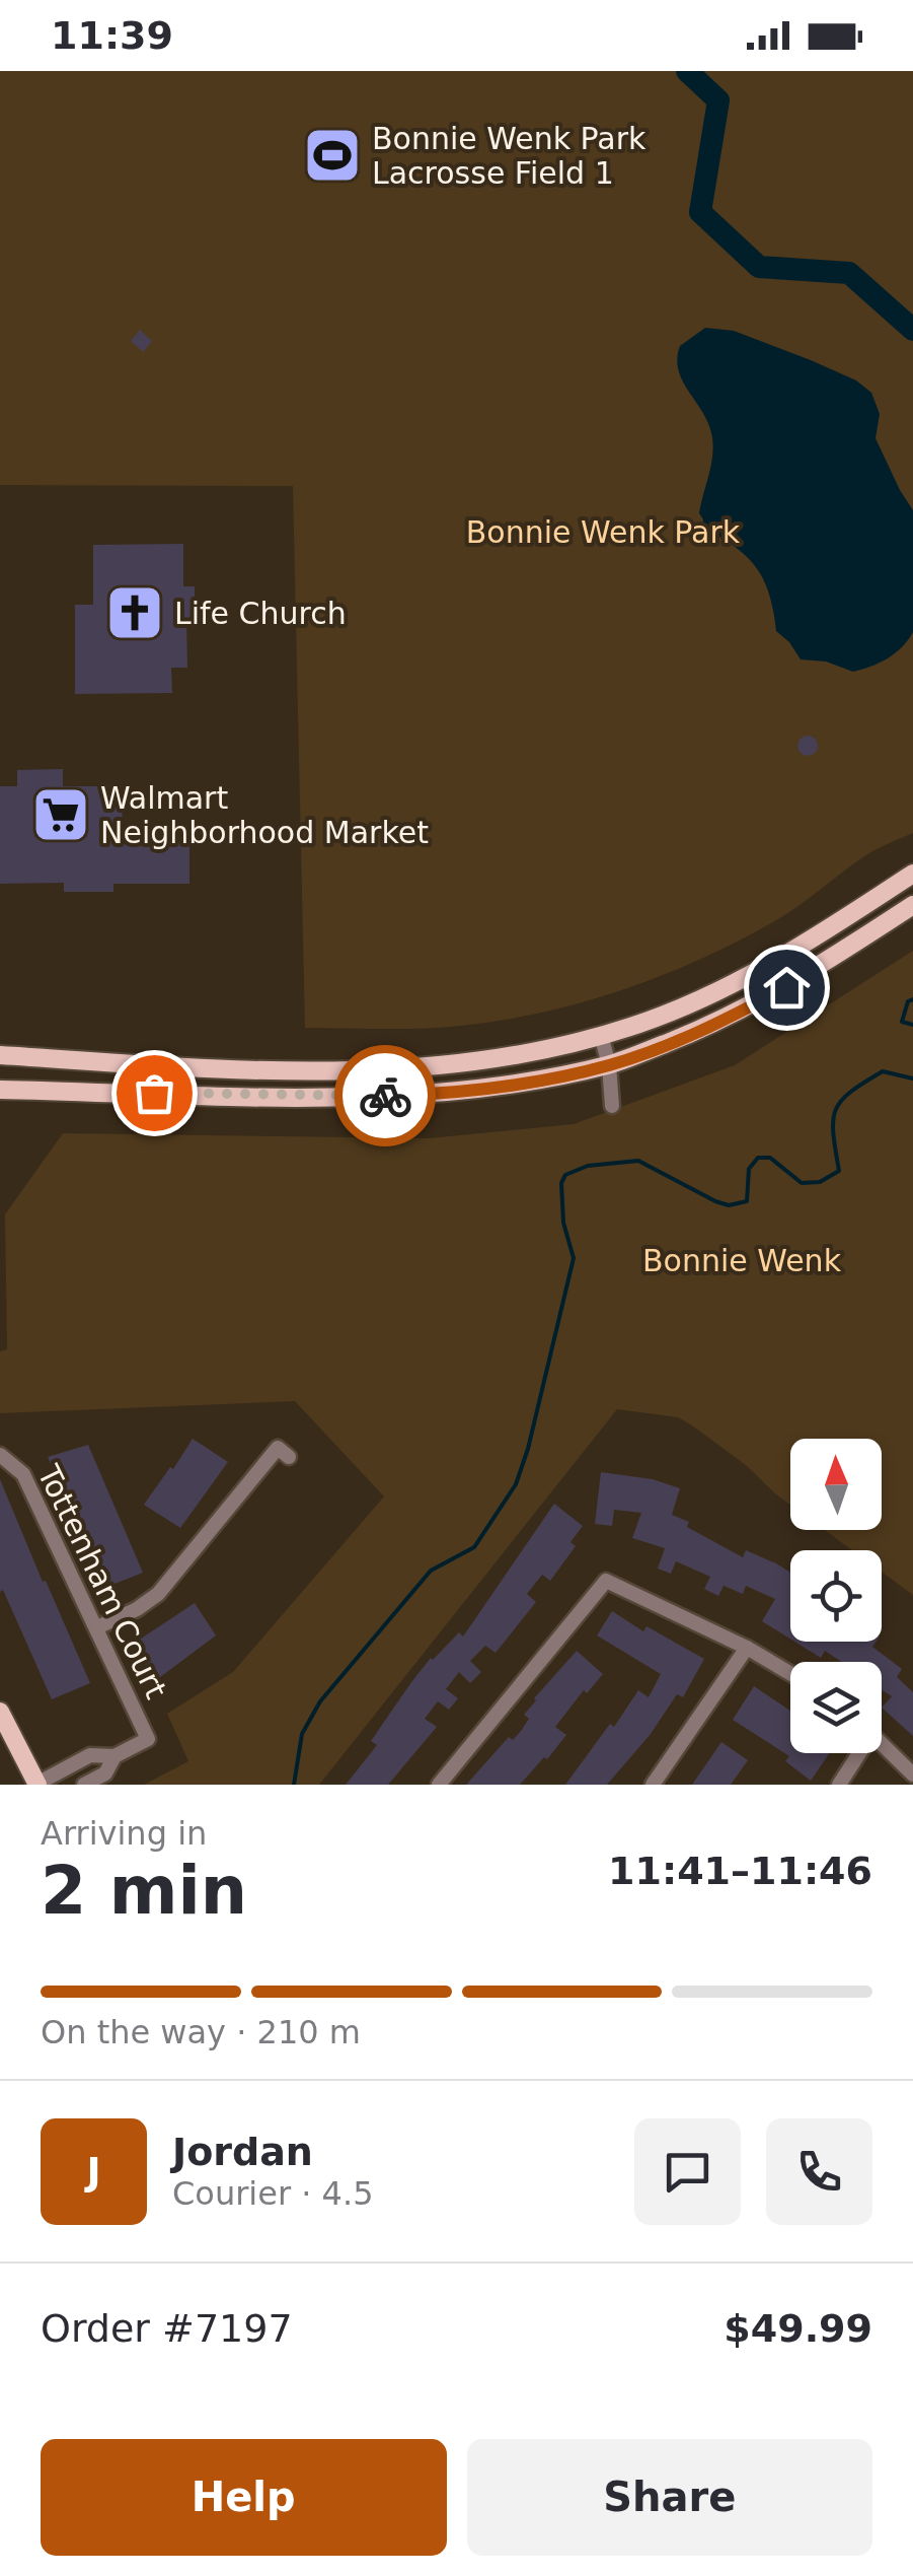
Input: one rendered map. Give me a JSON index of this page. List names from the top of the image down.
{
  "streets": {
    "street": ["Tottenham Court"]
  },
  "parks": ["Bonnie Wenk Park", "Bonnie Wenk"],
  "places": {
    "sports": ["Bonnie Wenk Park Lacrosse Field 1"],
    "church": ["Life Church"],
    "supermarket": ["Walmart Neighborhood Market"]
  },
  "north": "top",
  "page": {
    "status": "11:39",
    "heading": ["2 min", "Arriving in", "11:41–11:46"],
    "panel": [
      "Jordan",
      "Courier · 4.5",
      "Order #7197",
      "$49.99"
    ],
    "bar": "On the way · 210 m",
    "round": "J",
    "buttons": ["Help", "Share"]
  }
}
